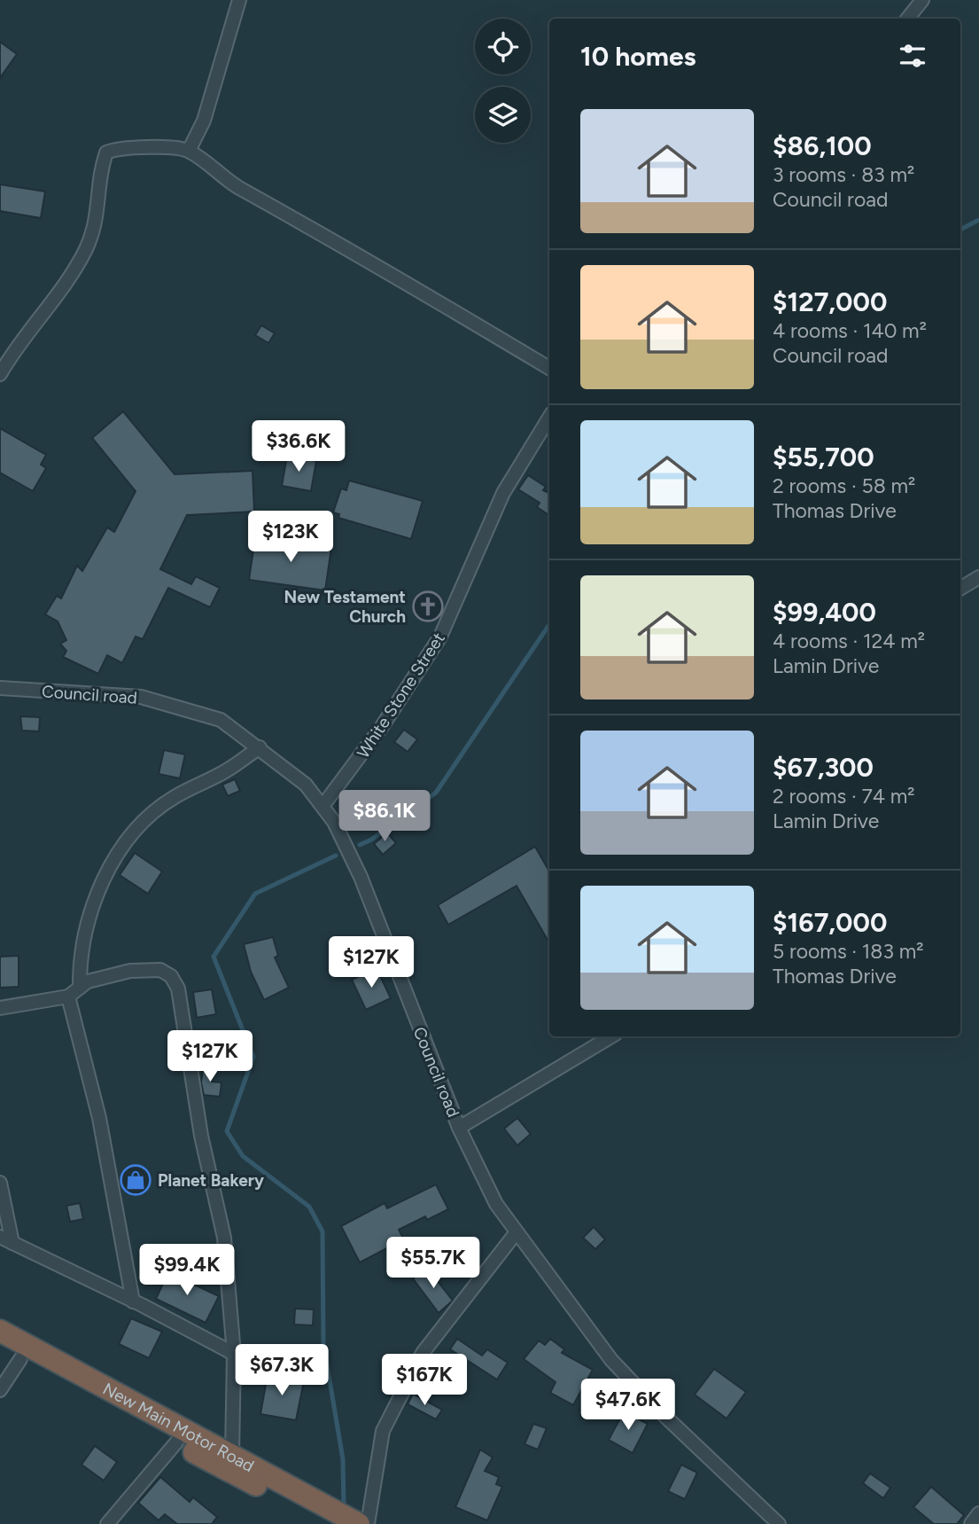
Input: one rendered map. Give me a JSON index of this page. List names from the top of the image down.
{
  "streets": {
    "highway": ["New Main Motor Road"],
    "street": ["Council road", "White Stone Street"]
  },
  "crossings": [
    ["Council road", "White Stone Street"]
  ],
  "places": {
    "church": ["New Testament Church"],
    "shop": ["Planet Bakery"]
  },
  "page": {
    "heading": "10 homes",
    "list": [
      {
        "name": "$86,100",
        "note": "3 rooms · 83 m² · Council road"
      },
      {
        "name": "$127,000",
        "note": "4 rooms · 140 m² · Council road"
      },
      {
        "name": "$55,700",
        "note": "2 rooms · 58 m² · Thomas Drive"
      },
      {
        "name": "$99,400",
        "note": "4 rooms · 124 m² · Lamin Drive"
      },
      {
        "name": "$67,300",
        "note": "2 rooms · 74 m² · Lamin Drive"
      },
      {
        "name": "$167,000",
        "note": "5 rooms · 183 m² · Thomas Drive"
      }
    ],
    "price": [
      "$36.6K",
      "$123K",
      "$86.1K",
      "$127K",
      "$127K",
      "$55.7K",
      "$99.4K",
      "$67.3K",
      "$167K",
      "$47.6K"
    ]
  }
}
